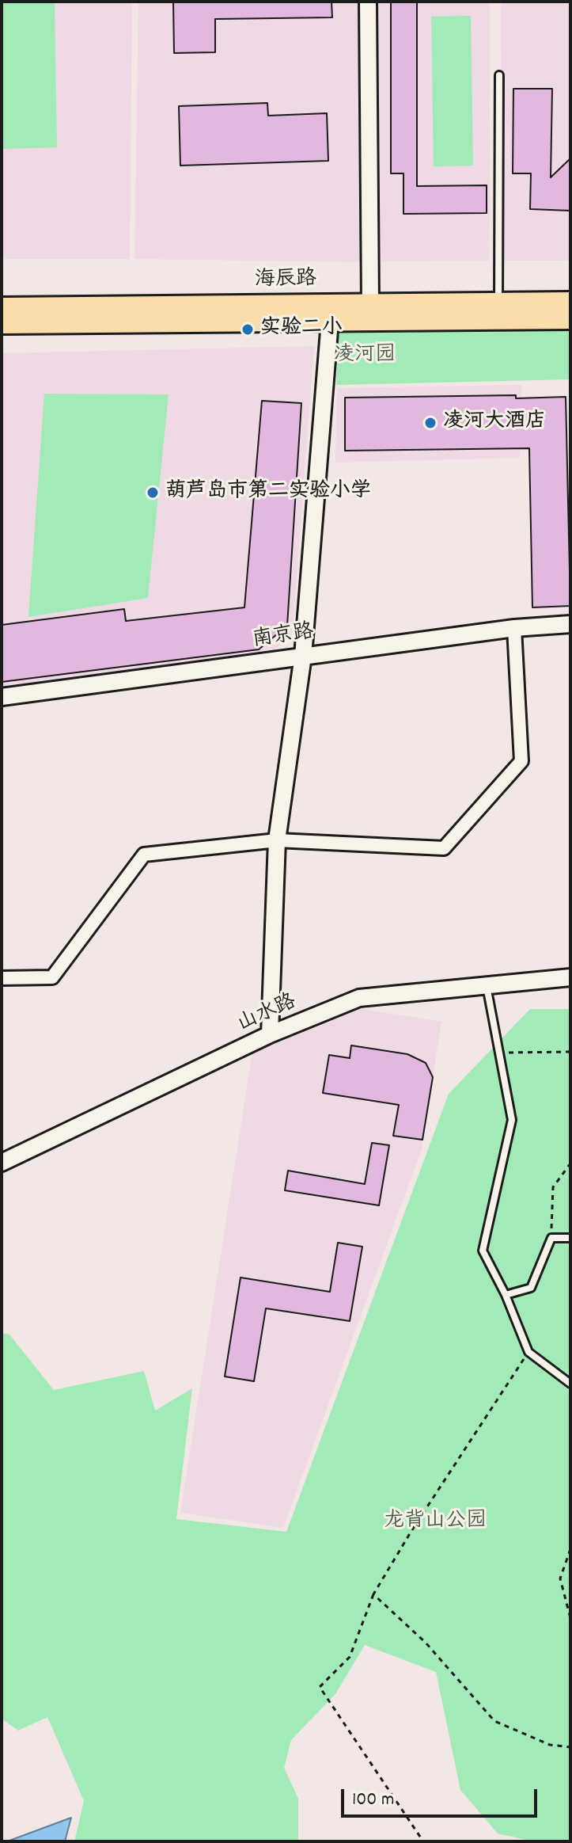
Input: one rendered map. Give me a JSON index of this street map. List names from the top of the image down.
{
  "streets": {
    "main road": ["海辰路"],
    "street": ["南京路", "山水路"]
  },
  "parks": ["凌河园", "龙背山公园"],
  "places": ["实验二小", "凌河大酒店", "葫芦岛市第二实验小学"],
  "scale_bar": "100 m"
}
